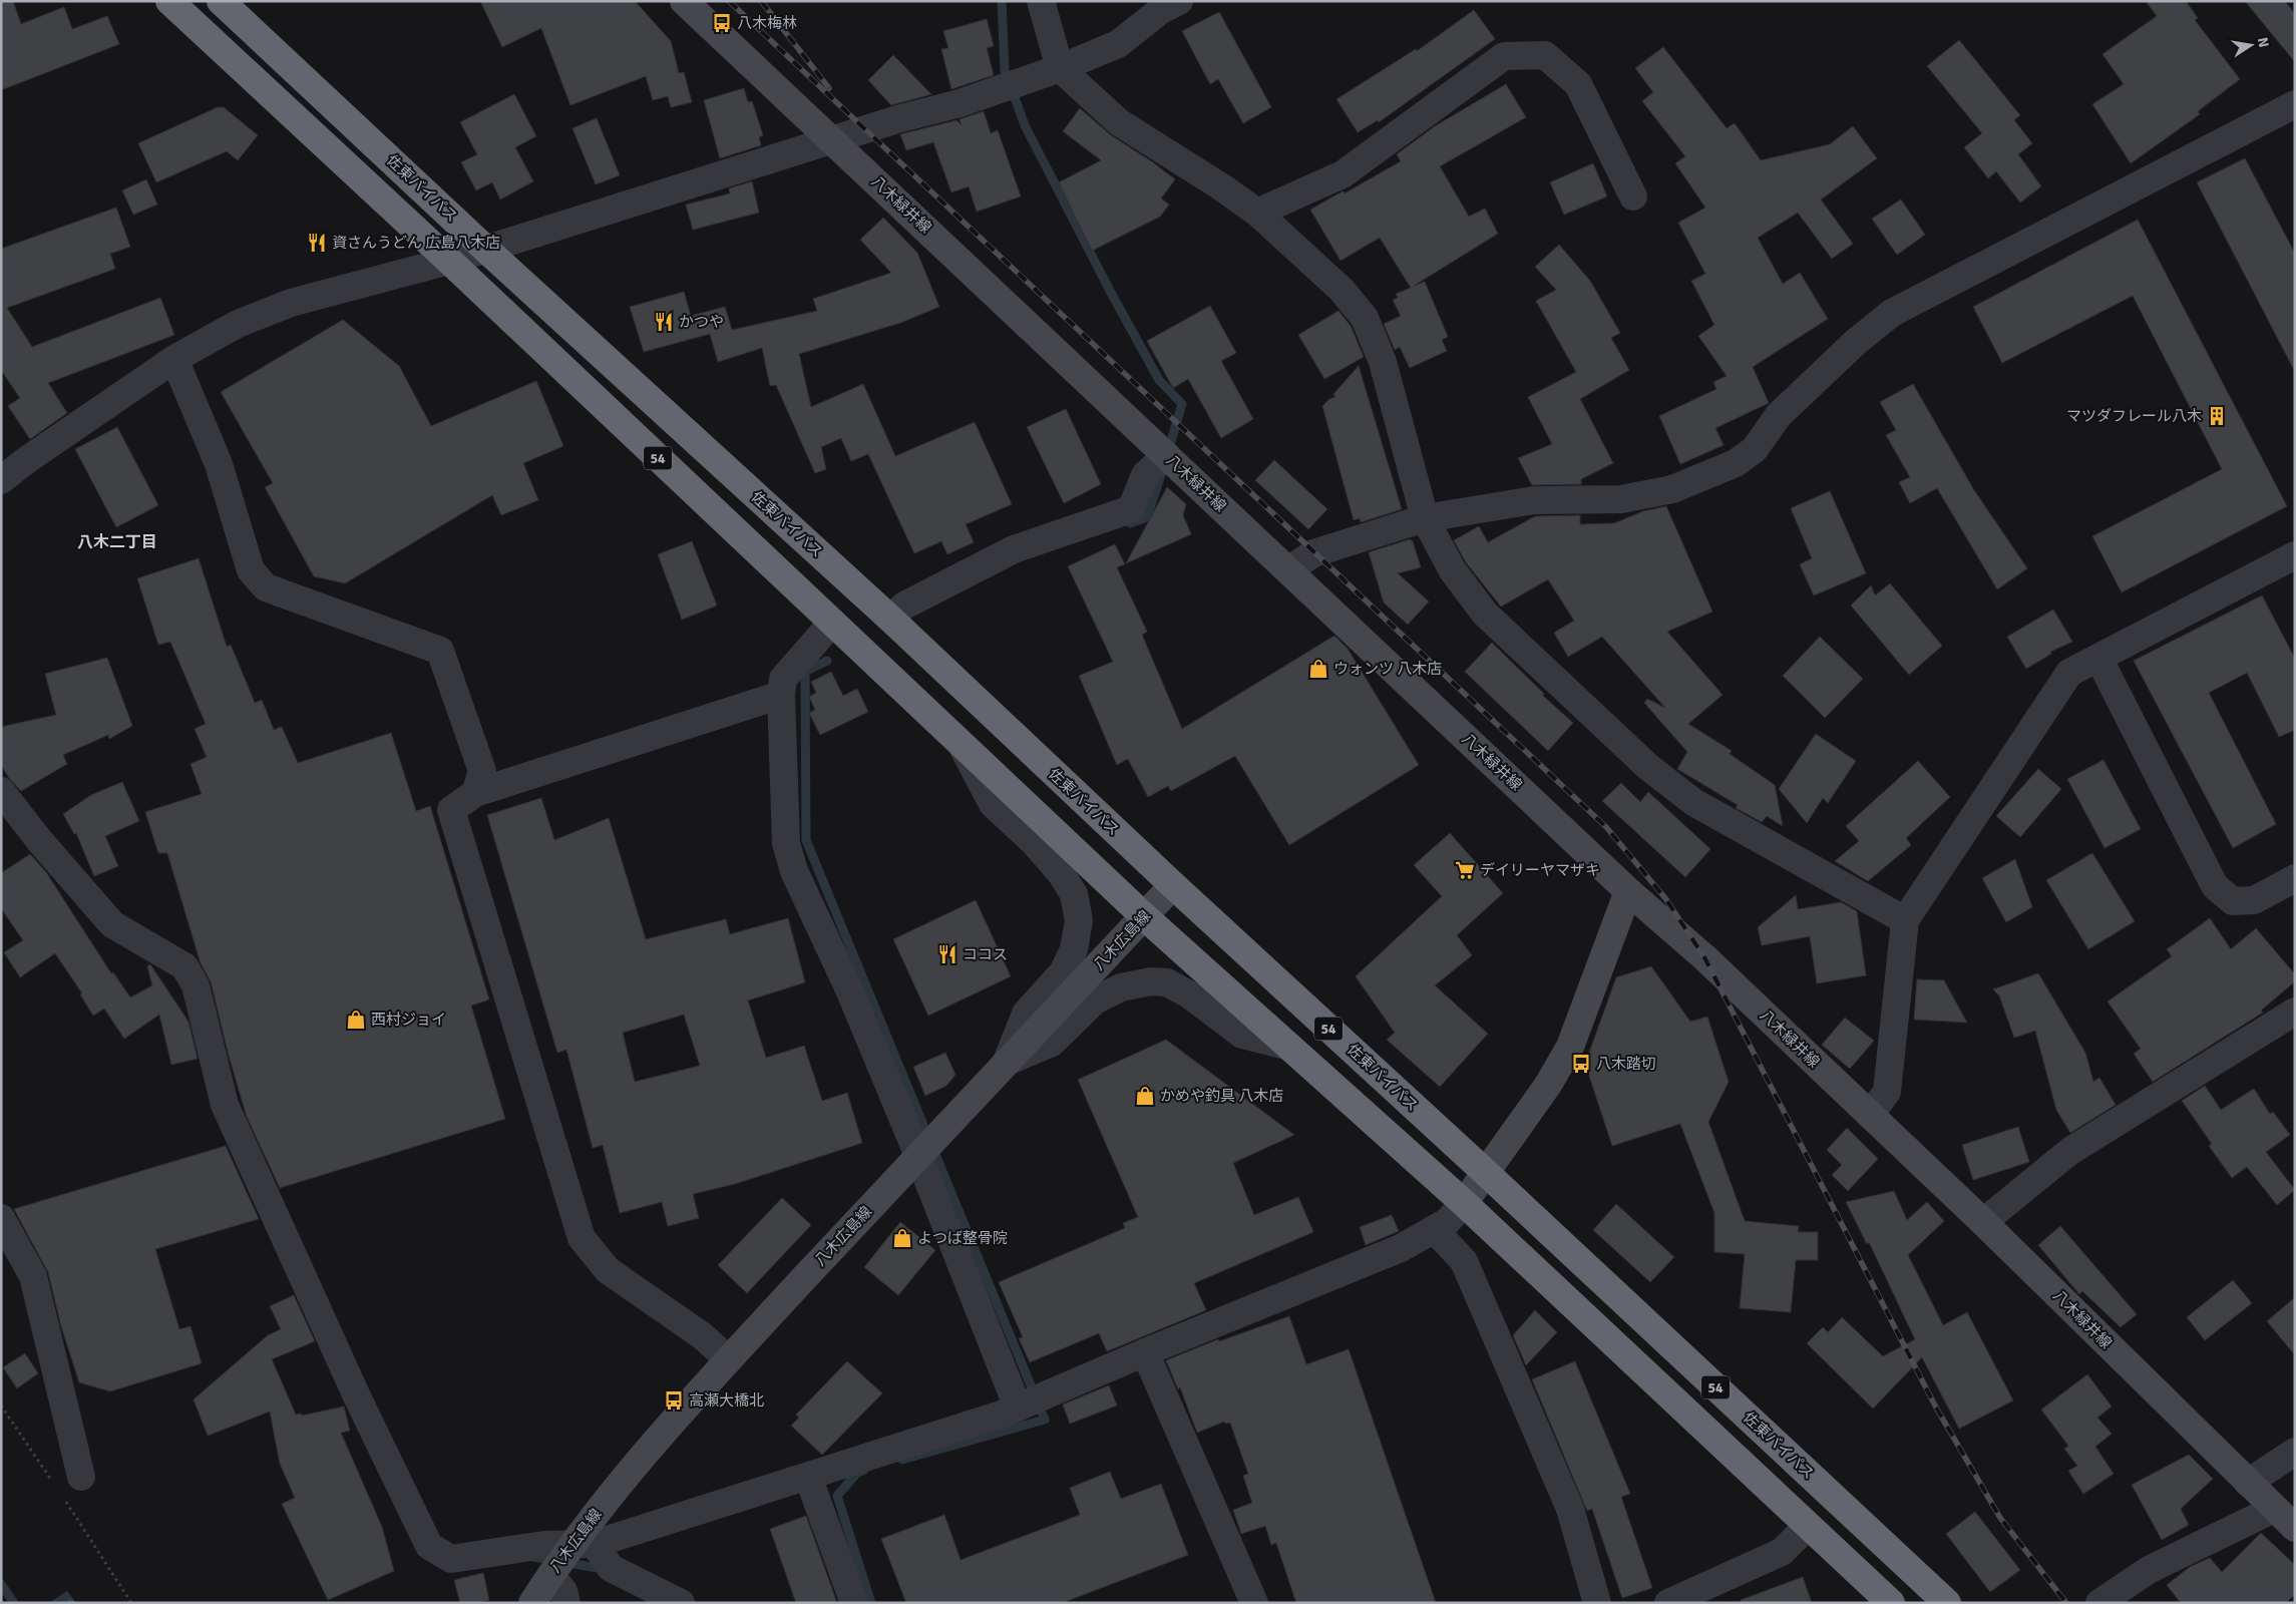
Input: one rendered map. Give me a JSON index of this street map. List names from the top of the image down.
{
  "streets": {
    "highway": ["佐東バイパス", "54"],
    "main road": ["八木緑井線", "八木広島線"]
  },
  "crossings": [
    ["佐東バイパス", "八木広島線"],
    ["54", "八木広島線"]
  ],
  "districts": ["八木二丁目"],
  "places": {
    "bus stop": ["八木梅林", "八木踏切", "高瀬大橋北"],
    "restaurant": ["資さんうどん 広島八木店", "かつや", "ココス"],
    "building": ["マツダフレール八木"],
    "shop": [
      "ウォンツ 八木店",
      "西村ジョイ",
      "かめや釣具 八木店",
      "よつば整骨院"
    ],
    "supermarket": ["デイリーヤマザキ"]
  },
  "north": "right"
}
